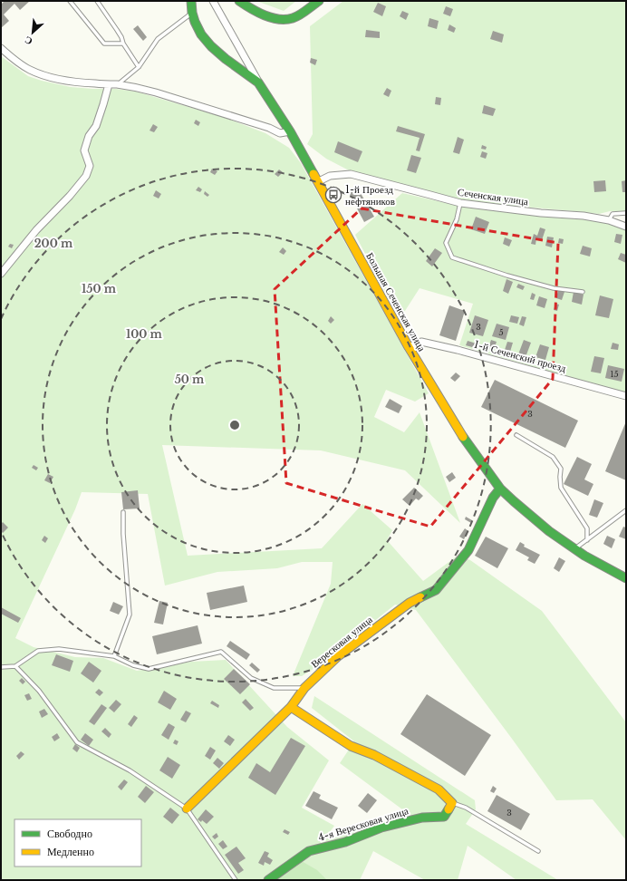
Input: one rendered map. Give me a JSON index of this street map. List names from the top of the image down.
{
  "streets": {
    "street": [
      "Сеченская улица",
      "Большая Сеченская улица",
      "1-й Сеченский проезд",
      "Вересковая улица",
      "4-я Вересковая улица"
    ]
  },
  "crossings": [
    ["Сеченская улица", "Большая Сеченская улица"],
    ["Большая Сеченская улица", "1-й Сеченский проезд"],
    ["Большая Сеченская улица", "Вересковая улица"]
  ],
  "places": {
    "bus stop": ["1-й Проезд нефтяников"]
  },
  "house_numbers": [
    "3",
    "5",
    "15",
    "3",
    "3"
  ],
  "legend": ["Свободно", "Медленно"],
  "north": "bottom left",
  "rings": [
    "200 m",
    "150 m",
    "100 m",
    "50 m"
  ]
}
